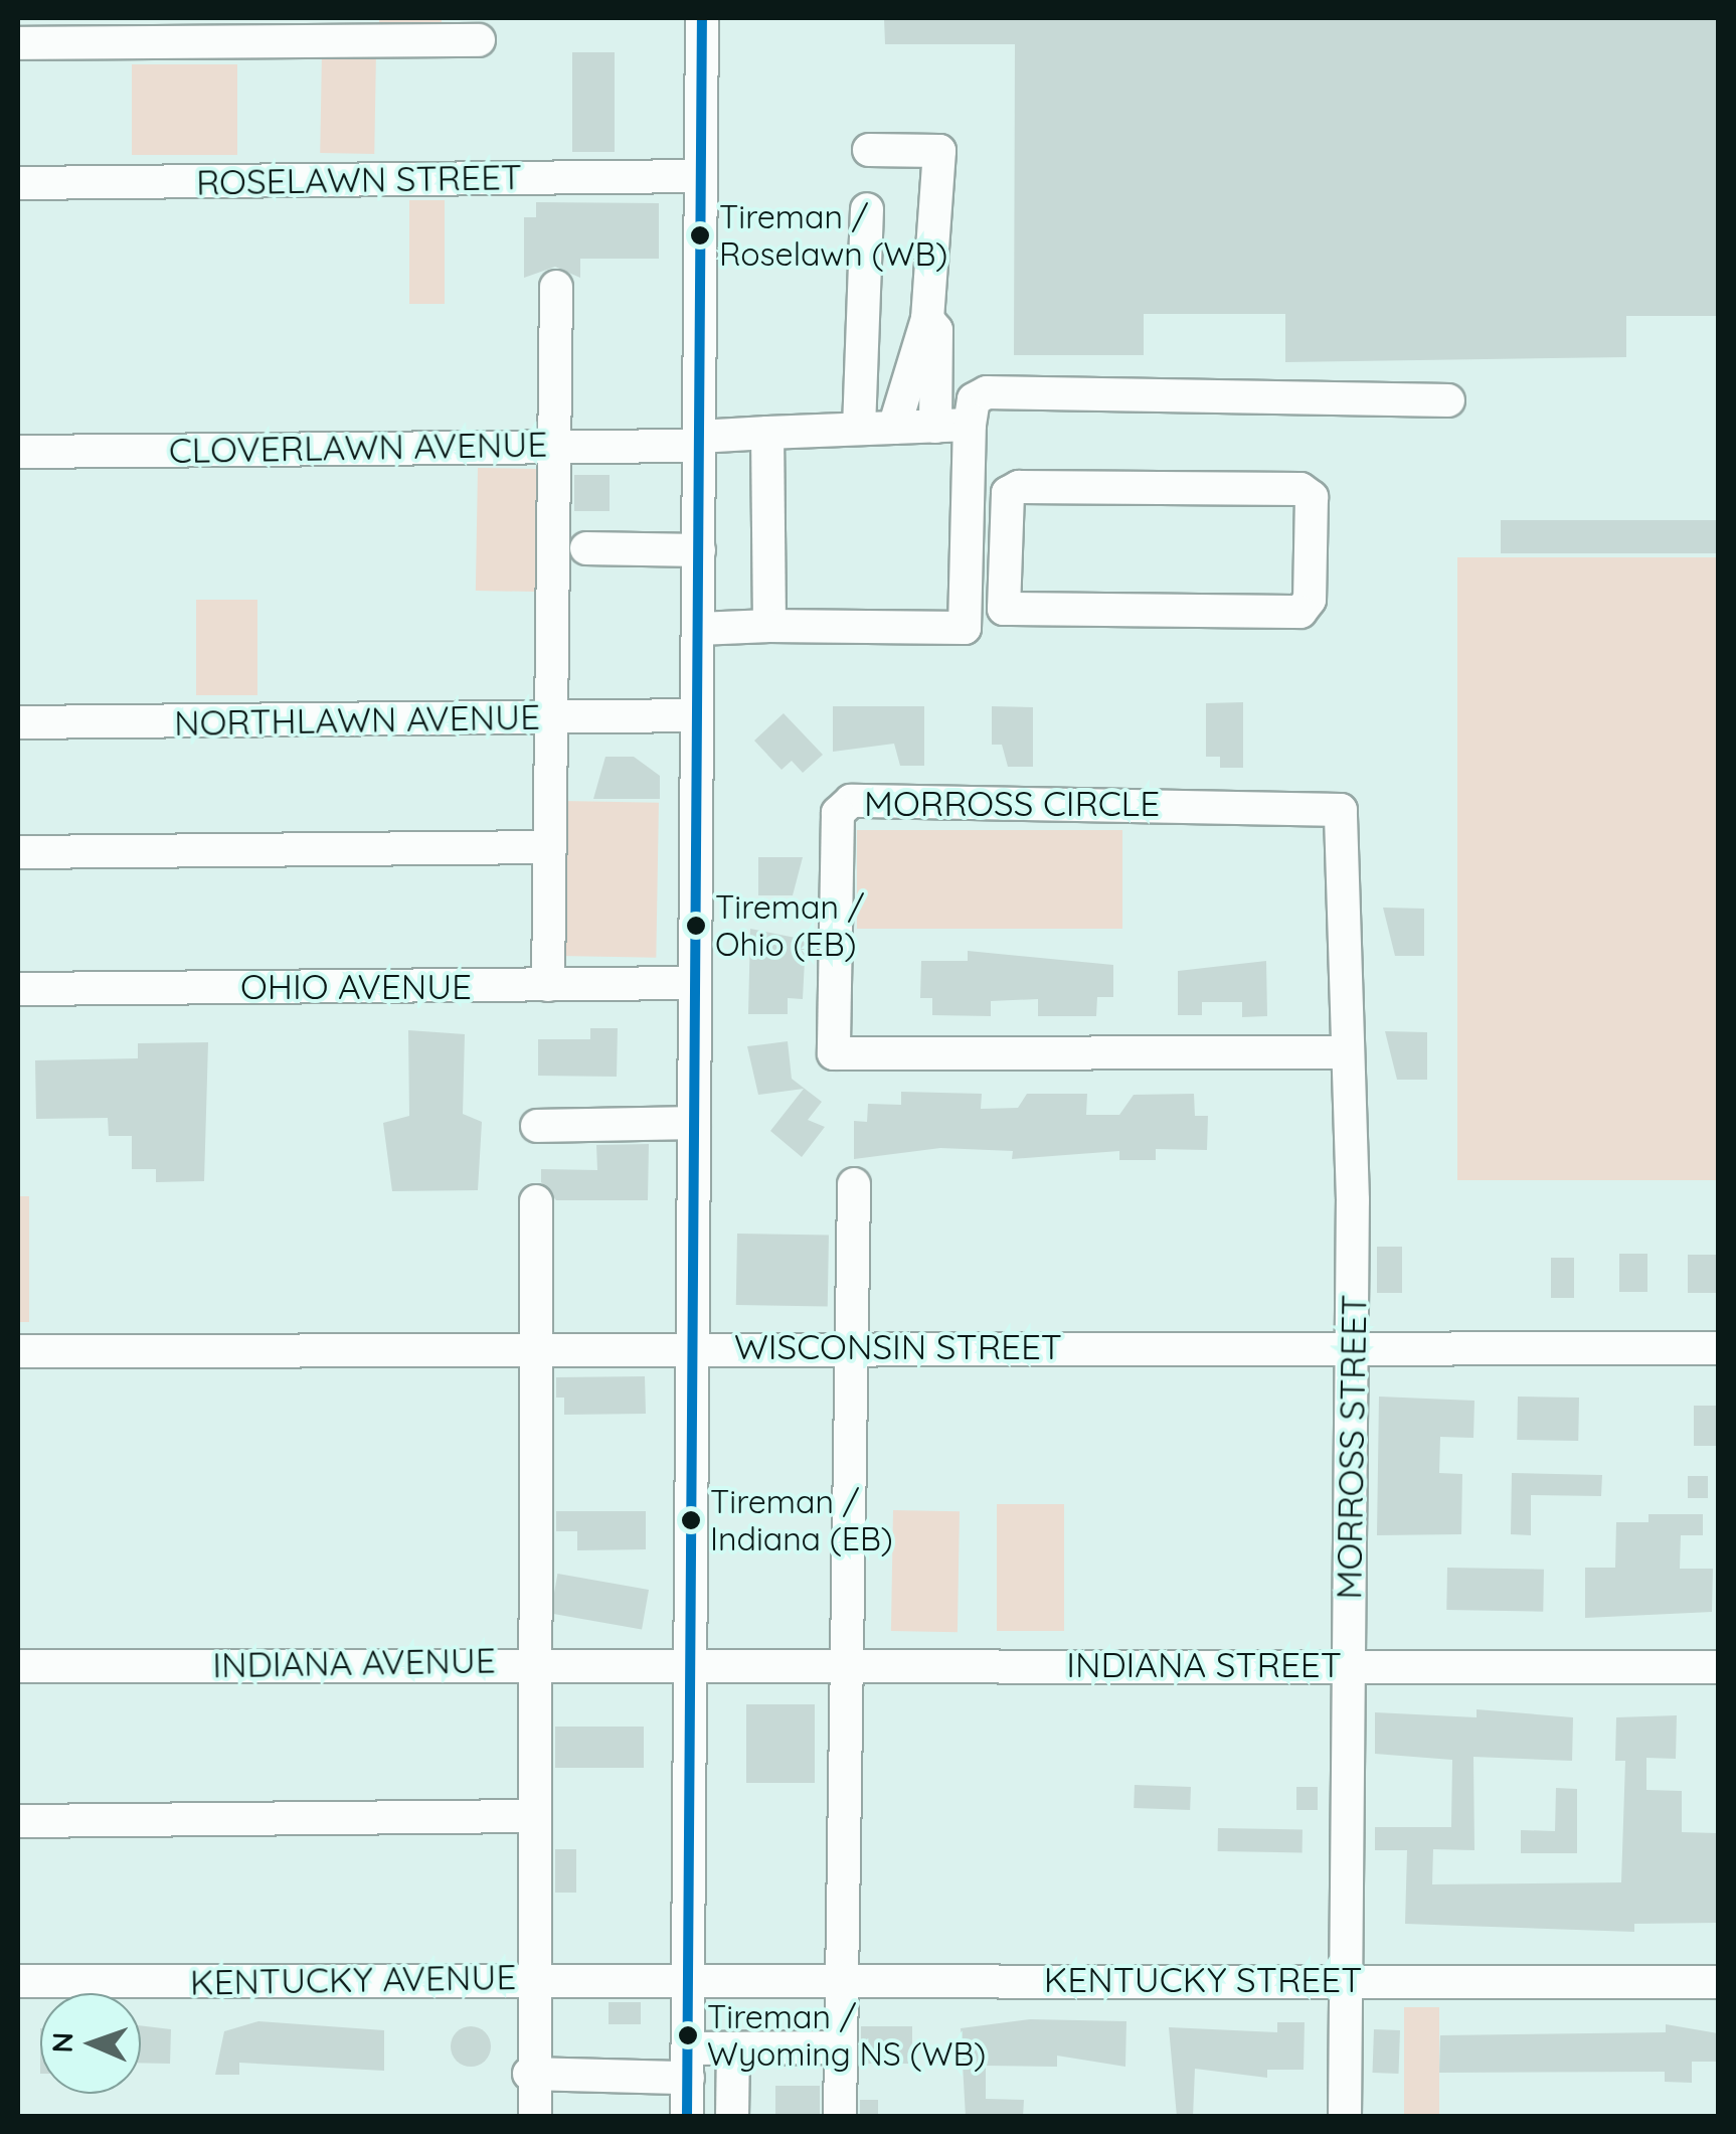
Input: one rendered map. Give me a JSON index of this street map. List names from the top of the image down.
{
  "streets": {
    "street": [
      "ROSELAWN STREET",
      "CLOVERLAWN AVENUE",
      "NORTHLAWN AVENUE",
      "MORROSS CIRCLE",
      "OHIO AVENUE",
      "WISCONSIN STREET",
      "MORROSS STREET",
      "INDIANA AVENUE",
      "INDIANA STREET",
      "KENTUCKY AVENUE",
      "KENTUCKY STREET"
    ]
  },
  "crossings": [
    ["MORROSS CIRCLE", "MORROSS STREET"],
    ["WISCONSIN STREET", "MORROSS STREET"],
    ["MORROSS STREET", "INDIANA STREET"],
    ["MORROSS STREET", "KENTUCKY STREET"],
    ["INDIANA AVENUE", "INDIANA STREET"],
    ["KENTUCKY AVENUE", "KENTUCKY STREET"]
  ],
  "places": [
    "Tireman / Roselawn (WB)",
    "Tireman / Ohio (EB)",
    "Tireman / Indiana (EB)",
    "Tireman / Wyoming NS (WB)"
  ],
  "north": "left"
}
